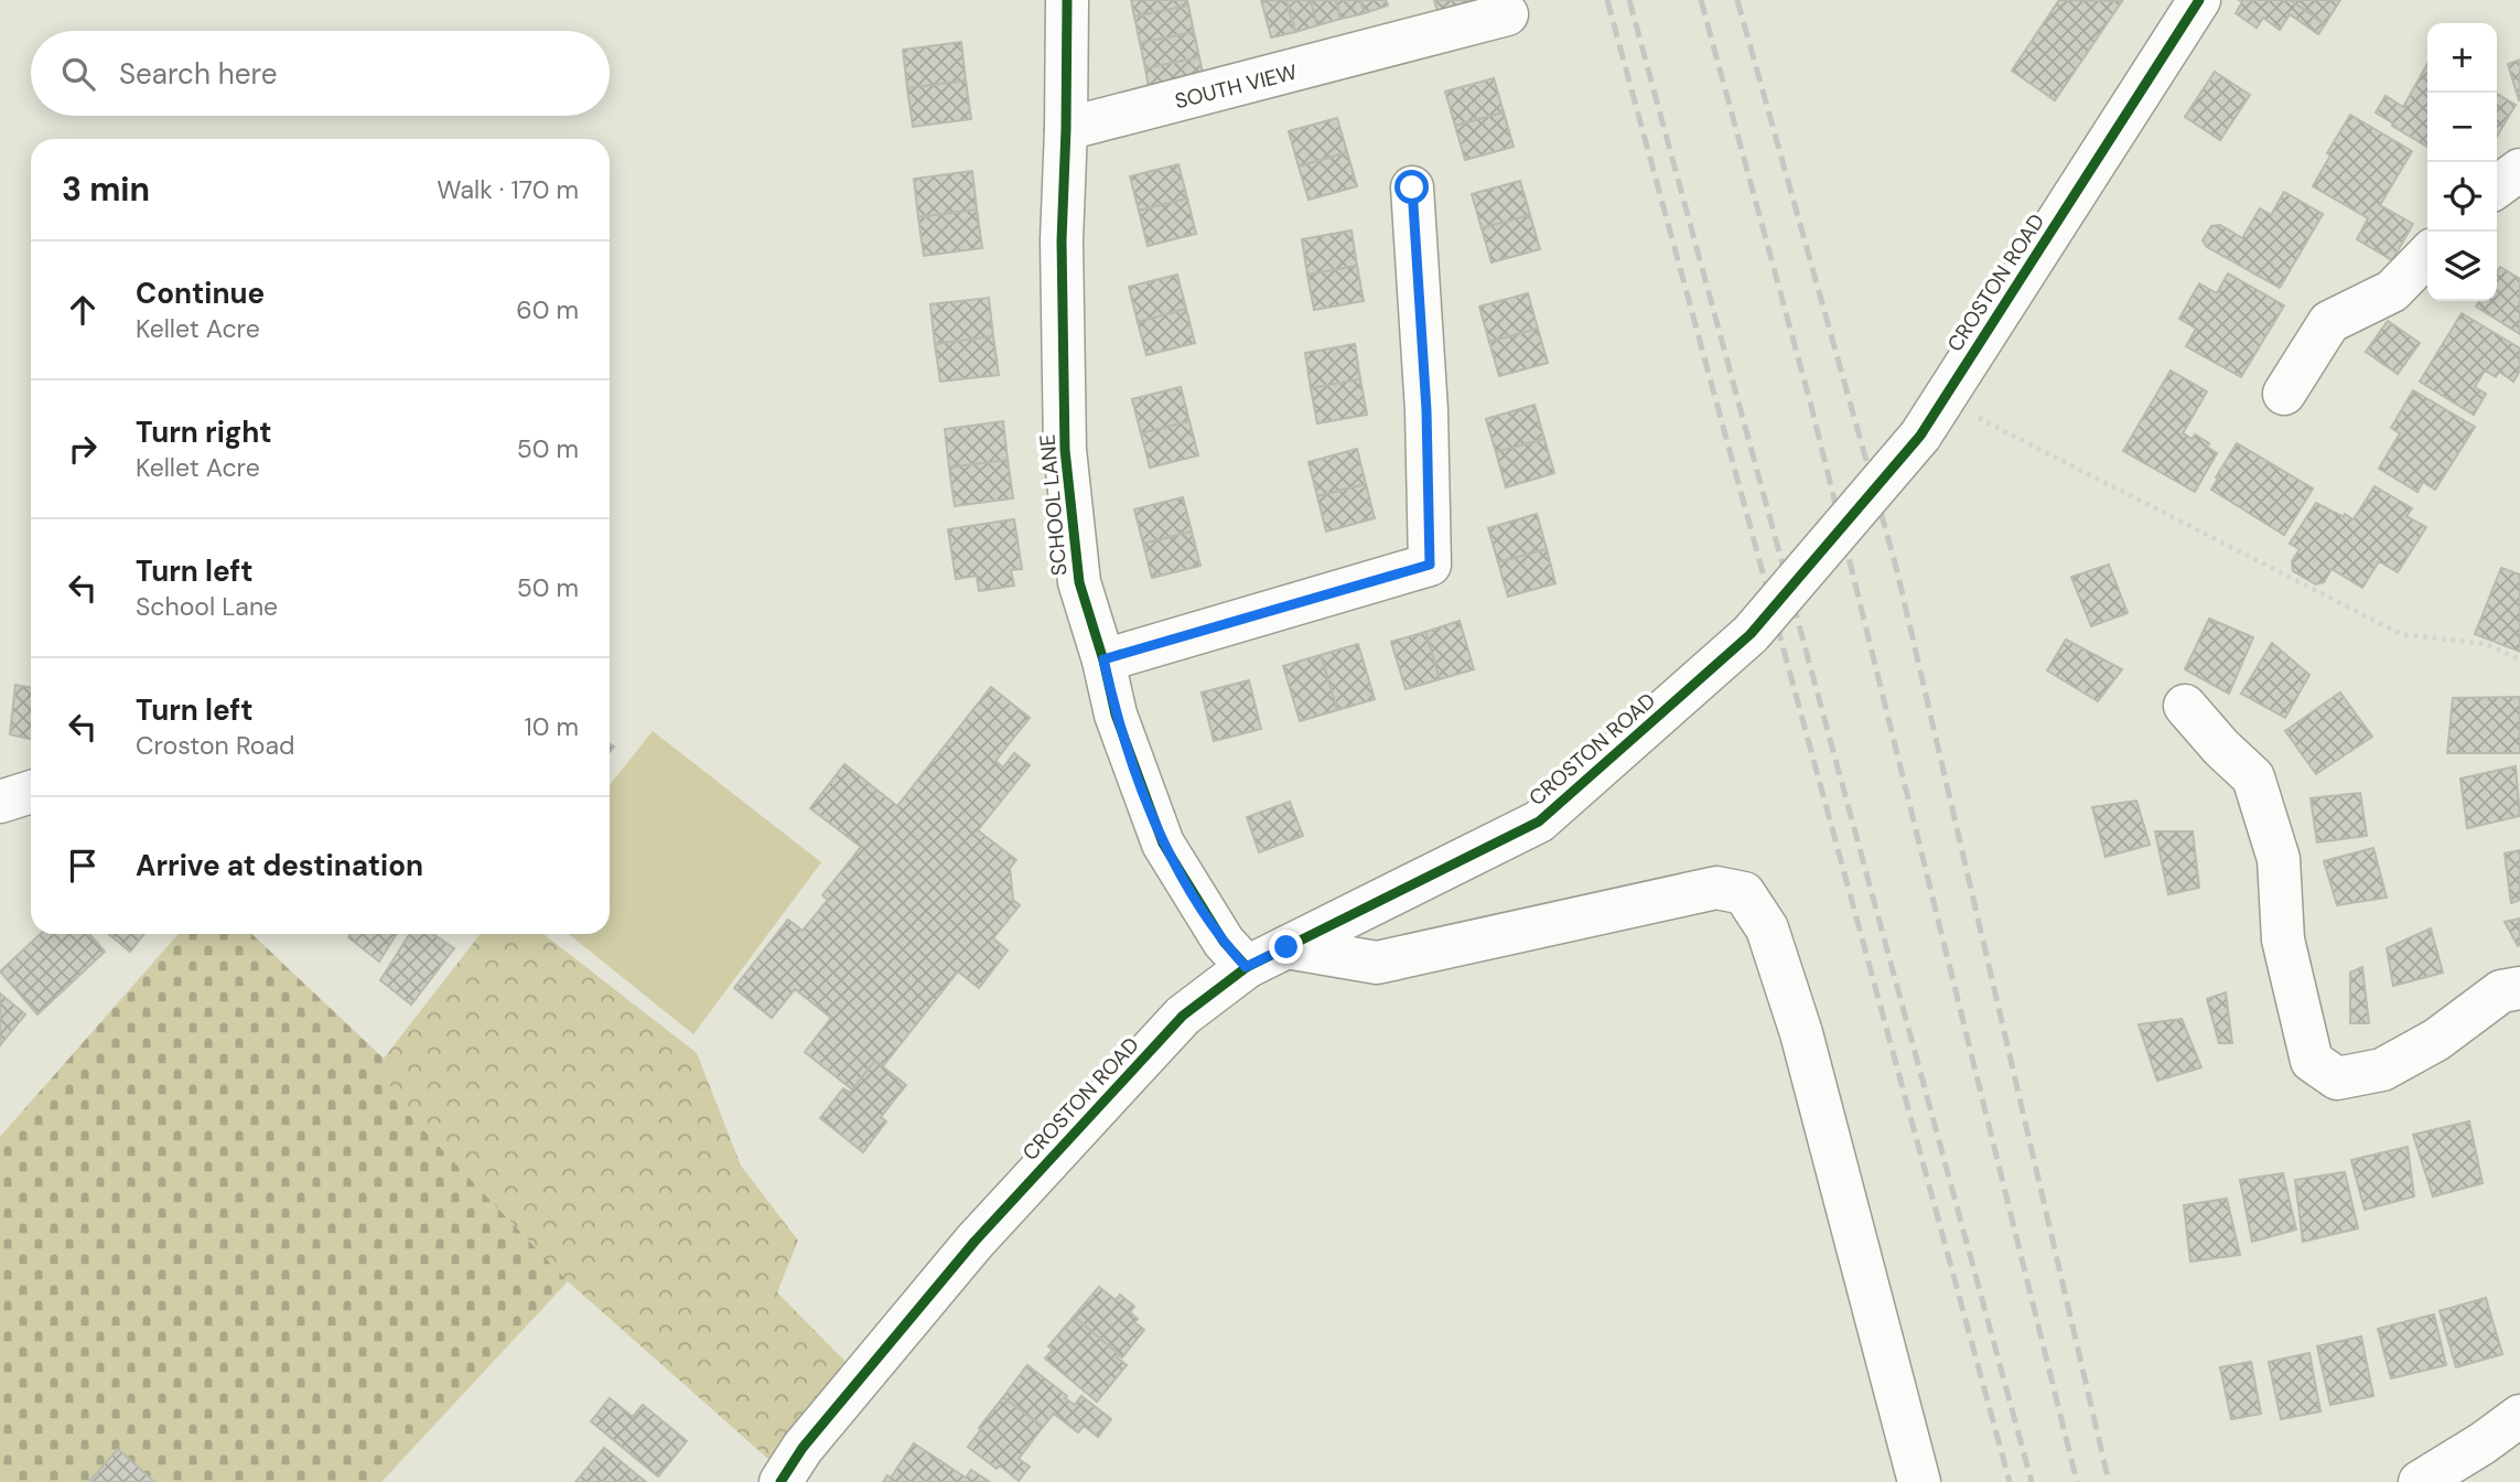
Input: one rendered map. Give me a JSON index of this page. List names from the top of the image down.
{
  "streets": {
    "street": ["SOUTH VIEW", "CROSTON ROAD", "SCHOOL LANE"]
  },
  "crossings": [
    ["SOUTH VIEW", "SCHOOL LANE"],
    ["CROSTON ROAD", "SCHOOL LANE"]
  ],
  "page": {
    "map_buttons": ["+", "−"],
    "search": "Search here",
    "heading": ["3 min", "Walk · 170 m"],
    "list": [
      ["Continue", "Kellet Acre", "60 m"],
      ["Turn right", "Kellet Acre", "50 m"],
      ["Turn left", "School Lane", "50 m"],
      ["Turn left", "Croston Road", "10 m"],
      "Arrive at destination"
    ]
  }
}
